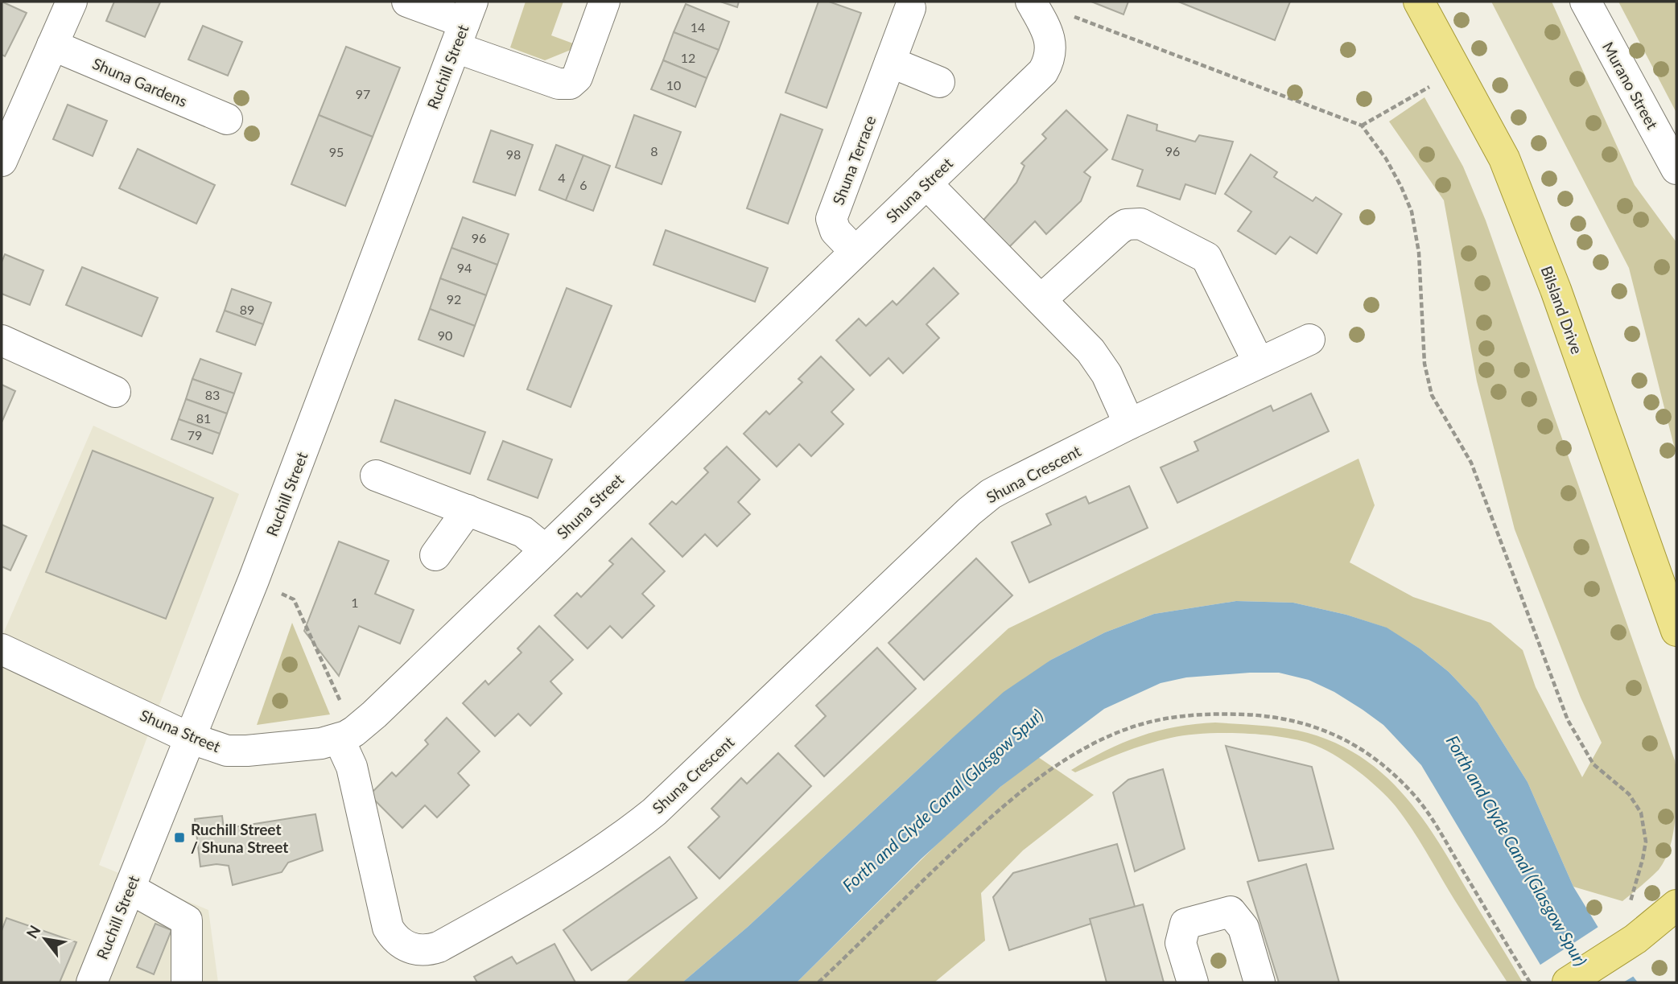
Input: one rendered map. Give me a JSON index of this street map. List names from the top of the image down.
{
  "streets": {
    "main road": ["Bilsland Drive"],
    "street": [
      "Ruchill Street",
      "Shuna Gardens",
      "Murano Street",
      "Shuna Terrace",
      "Shuna Street",
      "Shuna Crescent"
    ]
  },
  "crossings": [
    ["Ruchill Street", "Shuna Street"],
    ["Shuna Terrace", "Shuna Street"],
    ["Shuna Street", "Shuna Crescent"]
  ],
  "water": ["Forth and Clyde Canal (Glasgow Spur)"],
  "places": {
    "transit": ["Ruchill Street / Shuna Street"]
  },
  "house_numbers": [
    "14",
    "12",
    "10",
    "97",
    "8",
    "96",
    "95",
    "98",
    "4",
    "6",
    "96",
    "94",
    "92",
    "89",
    "90",
    "83",
    "81",
    "79",
    "1"
  ],
  "north": "top left"
}
